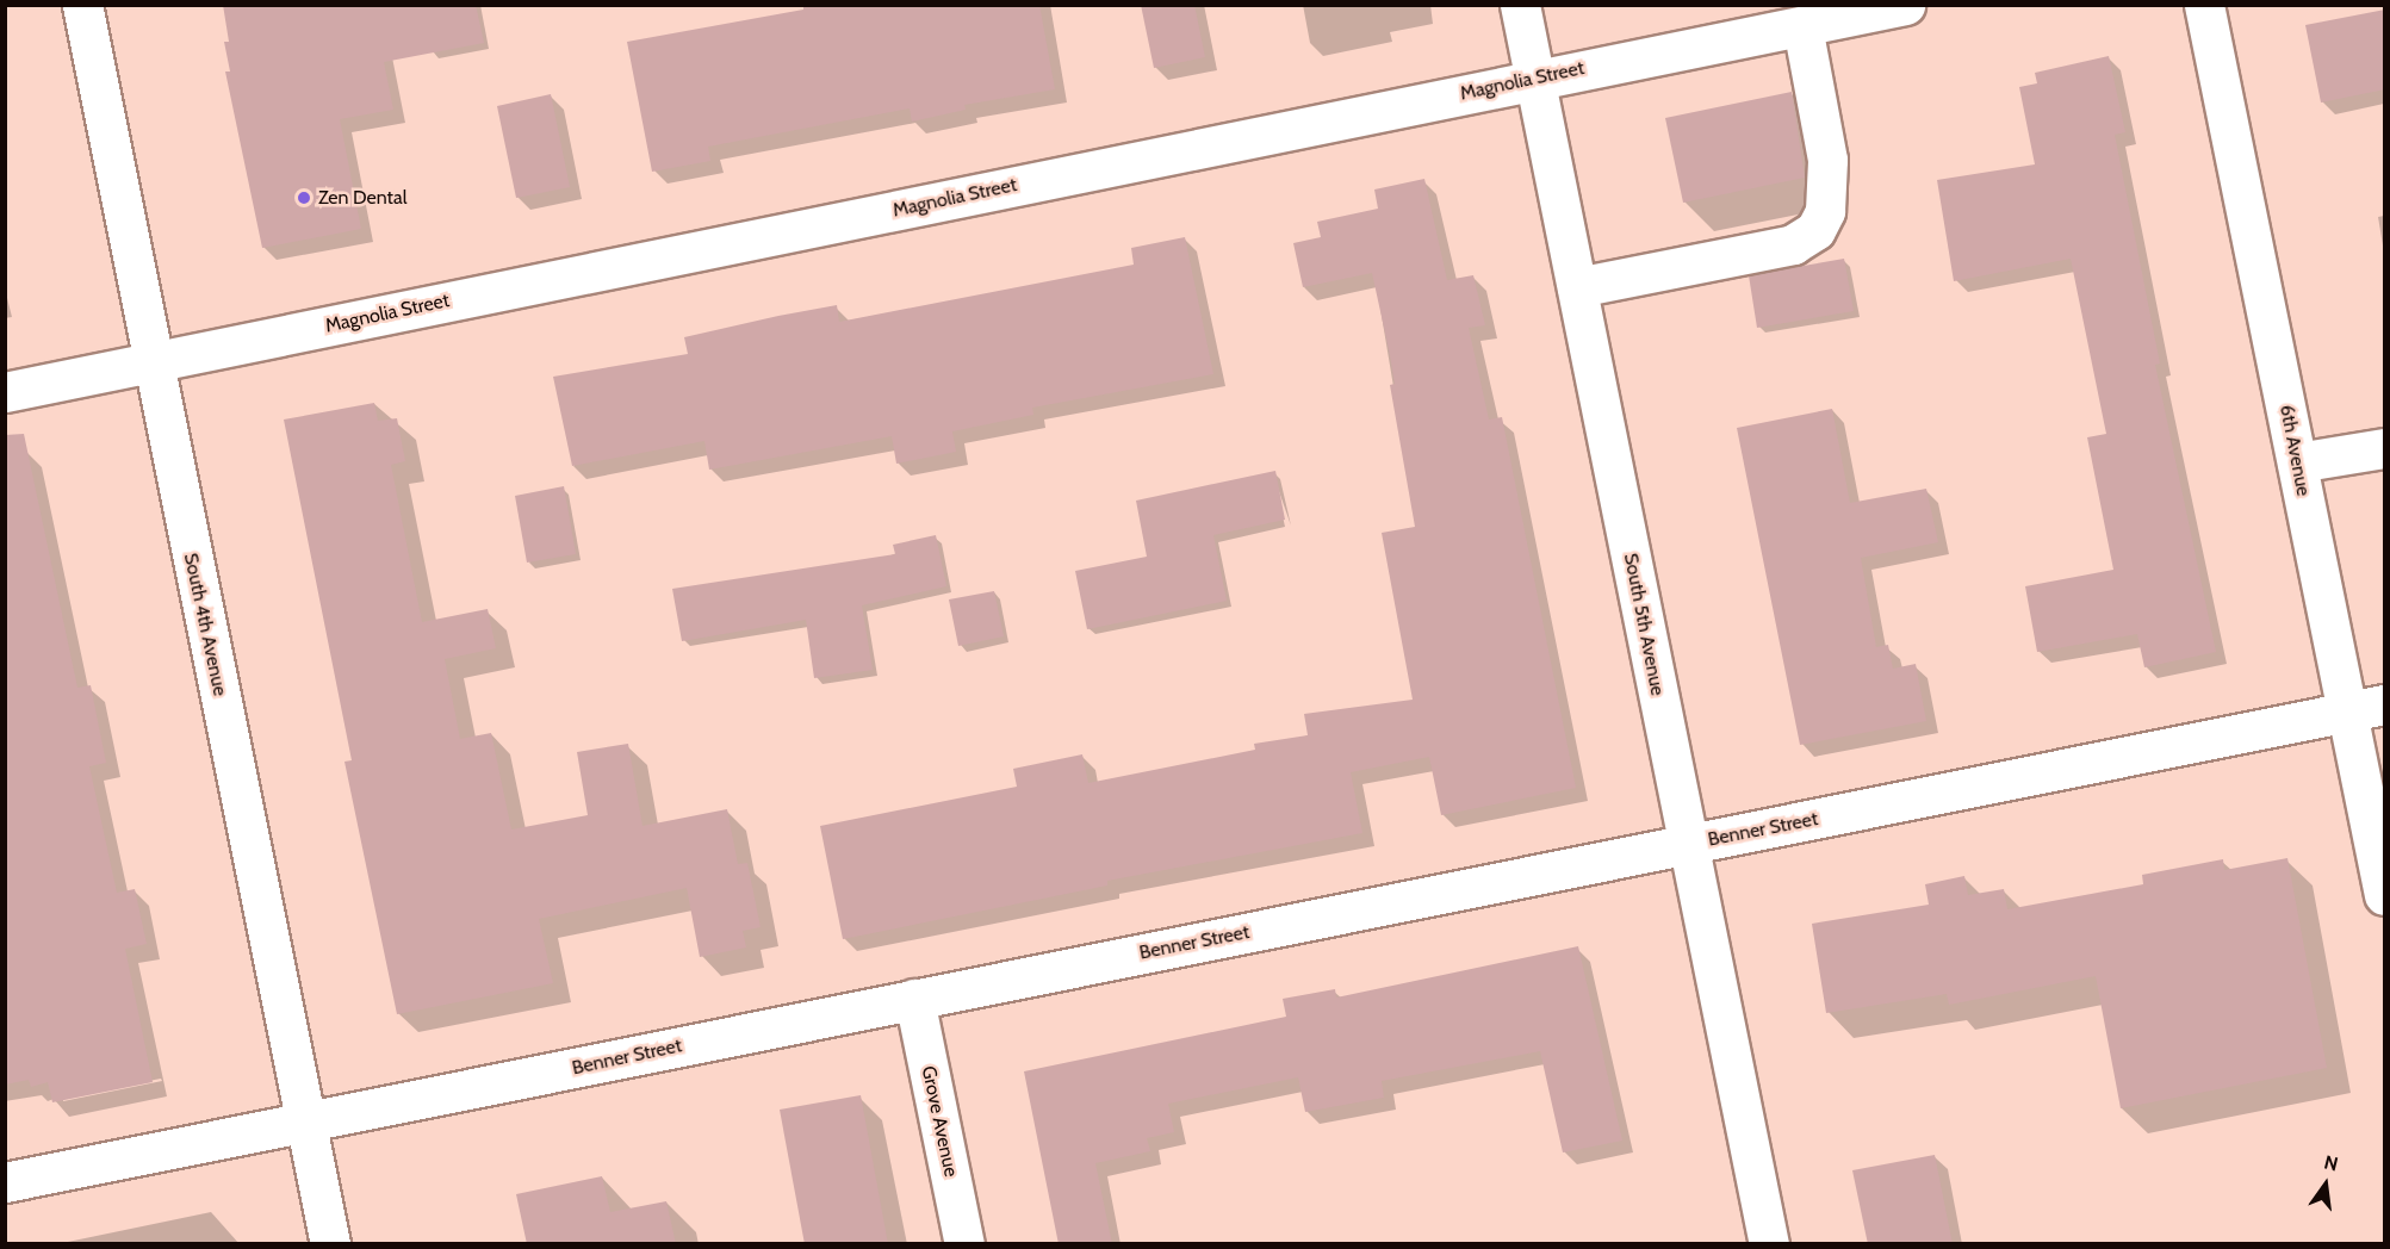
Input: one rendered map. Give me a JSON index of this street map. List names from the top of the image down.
{
  "streets": {
    "street": [
      "Magnolia Street",
      "6th Avenue",
      "South 4th Avenue",
      "South 5th Avenue",
      "Benner Street",
      "Grove Avenue"
    ]
  },
  "crossings": [
    ["Magnolia Street", "South 4th Avenue"],
    ["Magnolia Street", "South 5th Avenue"],
    ["6th Avenue", "Benner Street"],
    ["South 4th Avenue", "Benner Street"],
    ["South 5th Avenue", "Benner Street"],
    ["Benner Street", "Grove Avenue"]
  ],
  "places": ["Zen Dental"],
  "north": "top"
}
